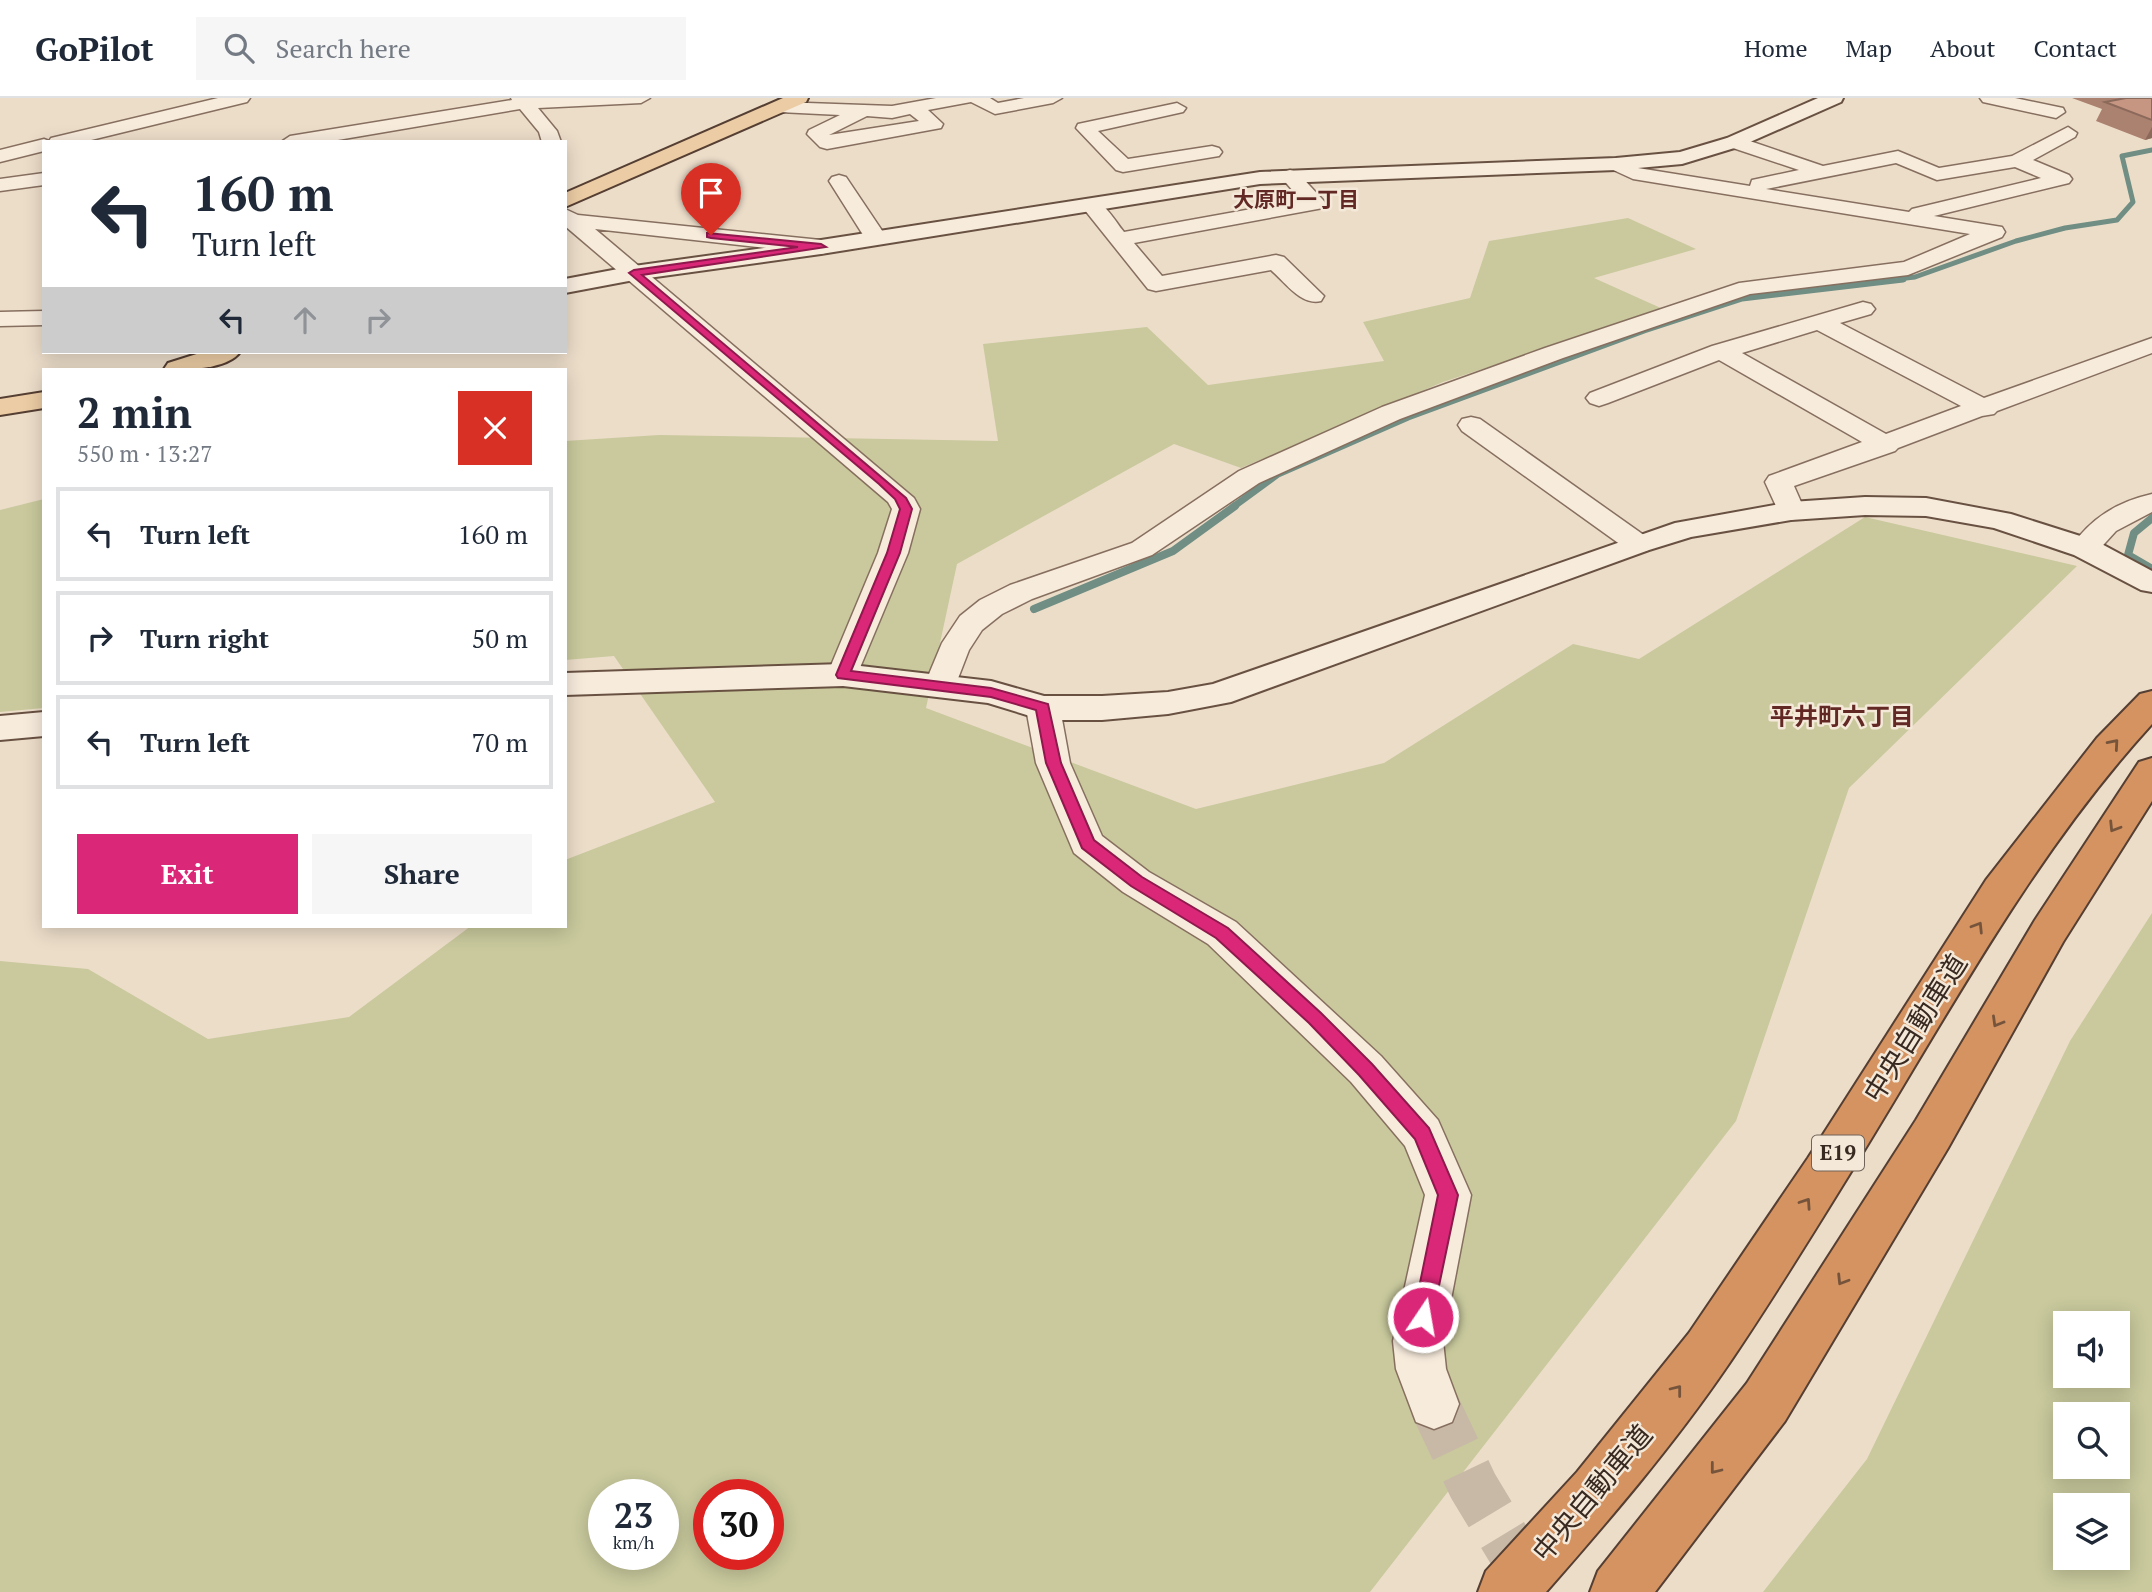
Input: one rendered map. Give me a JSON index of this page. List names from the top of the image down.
{
  "streets": {
    "highway": ["中央自動車道", "E19"]
  },
  "districts": ["大原町一丁目", "平井町六丁目"],
  "page": {
    "header": "GoPilot",
    "search": "Search here",
    "nav": [
      "Home",
      "Map",
      "About",
      "Contact"
    ],
    "turn": ["160 m", "Turn left"],
    "heading": ["2 min", "550 m · 13:27"],
    "list": [
      {
        "name": "Turn left",
        "value": "160 m"
      },
      {
        "name": "Turn right",
        "value": "50 m"
      },
      {
        "name": "Turn left",
        "value": "70 m"
      }
    ],
    "buttons": ["Exit", "Share"],
    "speed": "23 km/h",
    "limit": "30"
  }
}
